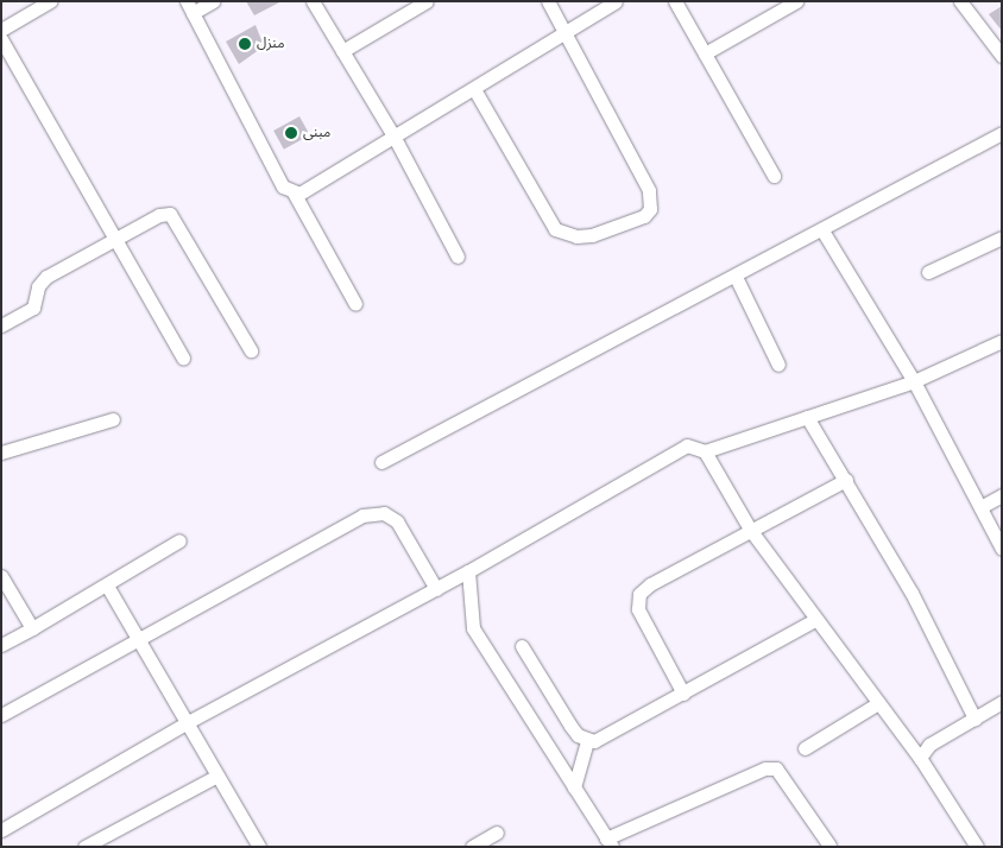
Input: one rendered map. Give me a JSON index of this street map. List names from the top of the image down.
{
  "places": ["منزل", "مبنى"]
}
